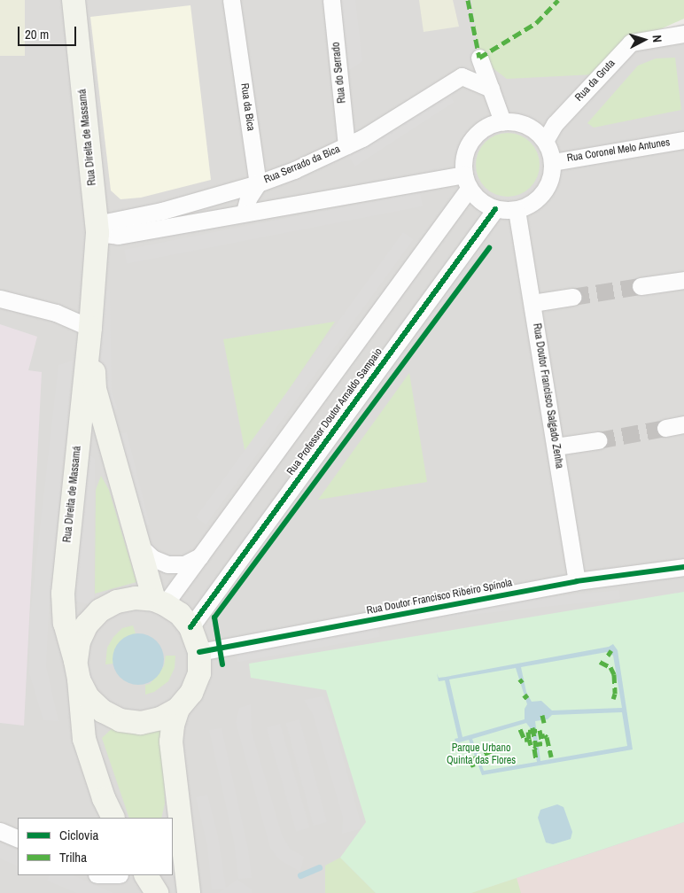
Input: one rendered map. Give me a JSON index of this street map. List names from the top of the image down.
{
  "streets": {
    "main road": ["Rua Direita de Massamá"],
    "street": [
      "Rua do Serrado",
      "Rua da Gruta",
      "Rua da Bica",
      "Rua Coronel Melo Antunes",
      "Rua Serrado da Bica",
      "Rua Doutor Francisco Salgado Zenha",
      "Rua Professor Doutor Arnaldo Sampaio",
      "Rua Doutor Francisco Ribeiro Spínola"
    ]
  },
  "crossings": [
    ["Rua do Serrado", "Rua Serrado da Bica"],
    ["Rua da Gruta", "Rua Coronel Melo Antunes"],
    ["Rua da Gruta", "Rua Doutor Francisco Salgado Zenha"],
    ["Rua da Gruta", "Rua Professor Doutor Arnaldo Sampaio"],
    ["Rua da Bica", "Rua Serrado da Bica"],
    ["Rua Direita de Massamá", "Rua Serrado da Bica"],
    ["Rua Direita de Massamá", "Rua Professor Doutor Arnaldo Sampaio"],
    ["Rua Direita de Massamá", "Rua Doutor Francisco Ribeiro Spínola"],
    ["Rua Coronel Melo Antunes", "Rua Doutor Francisco Salgado Zenha"],
    ["Rua Coronel Melo Antunes", "Rua Professor Doutor Arnaldo Sampaio"],
    ["Rua Doutor Francisco Salgado Zenha", "Rua Professor Doutor Arnaldo Sampaio"],
    ["Rua Doutor Francisco Salgado Zenha", "Rua Doutor Francisco Ribeiro Spínola"],
    ["Rua Professor Doutor Arnaldo Sampaio", "Rua Doutor Francisco Ribeiro Spínola"]
  ],
  "parks": ["Parque Urbano Quinta das Flores"],
  "legend": ["Ciclovia", "Trilha"],
  "scale_bar": "20 m",
  "north": "right"
}
